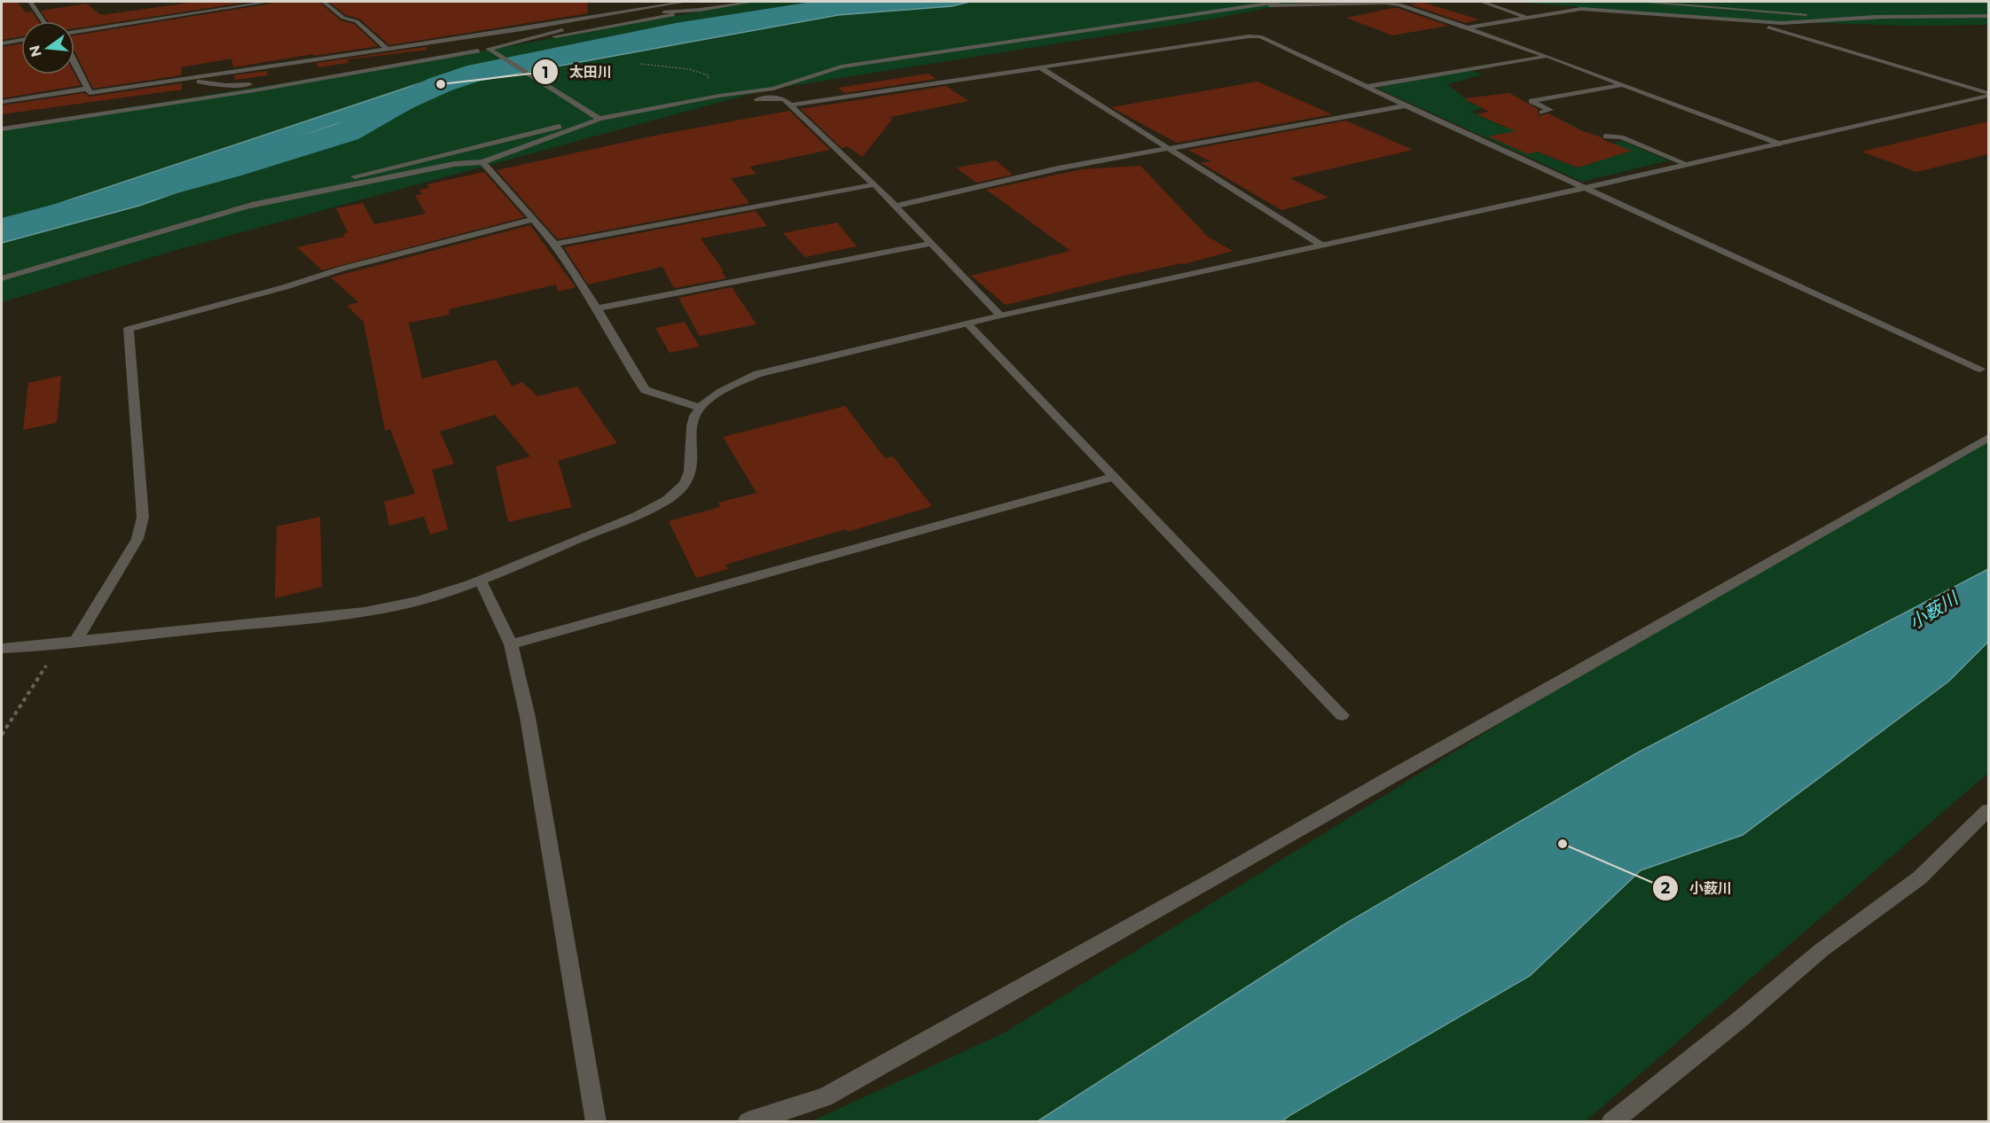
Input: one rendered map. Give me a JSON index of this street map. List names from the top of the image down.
{
  "water": ["小薮川"],
  "places": ["太田川", "小薮川"],
  "north": "left"
}
